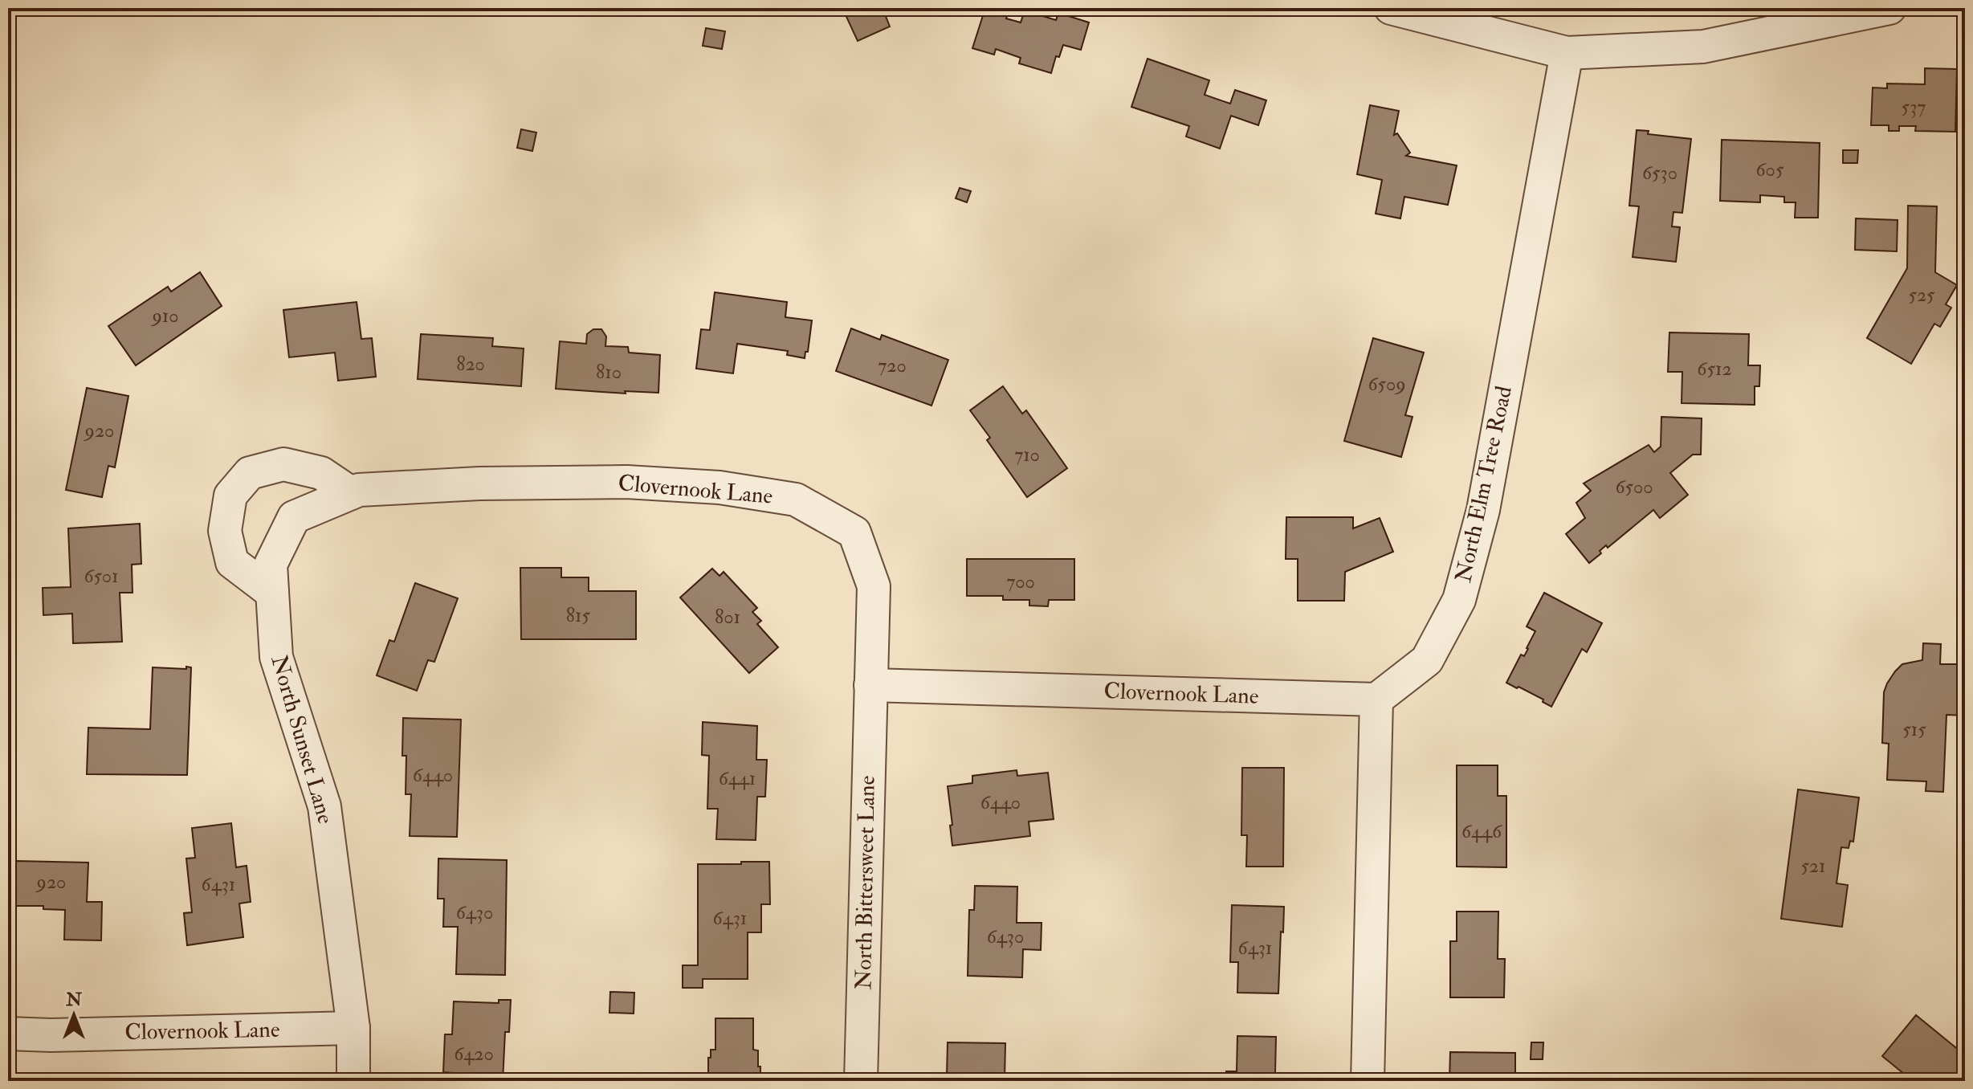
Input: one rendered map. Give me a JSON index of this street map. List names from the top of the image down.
{
  "streets": {
    "street": [
      "North Elm Tree Road",
      "Clovernook Lane",
      "North Sunset Lane",
      "North Bittersweet Lane"
    ]
  },
  "crossings": [
    ["North Elm Tree Road", "Clovernook Lane"],
    ["Clovernook Lane", "North Sunset Lane"],
    ["Clovernook Lane", "North Bittersweet Lane"]
  ],
  "house_numbers": [
    "537",
    "605",
    "6530",
    "525",
    "910",
    "820",
    "720",
    "6512",
    "810",
    "6509",
    "920",
    "710",
    "6500",
    "6501",
    "700",
    "815",
    "801",
    "515",
    "6440",
    "6441",
    "6440",
    "6446",
    "521",
    "920",
    "6431",
    "6430",
    "6431",
    "6430",
    "6431",
    "6420"
  ],
  "north": "top"
}
